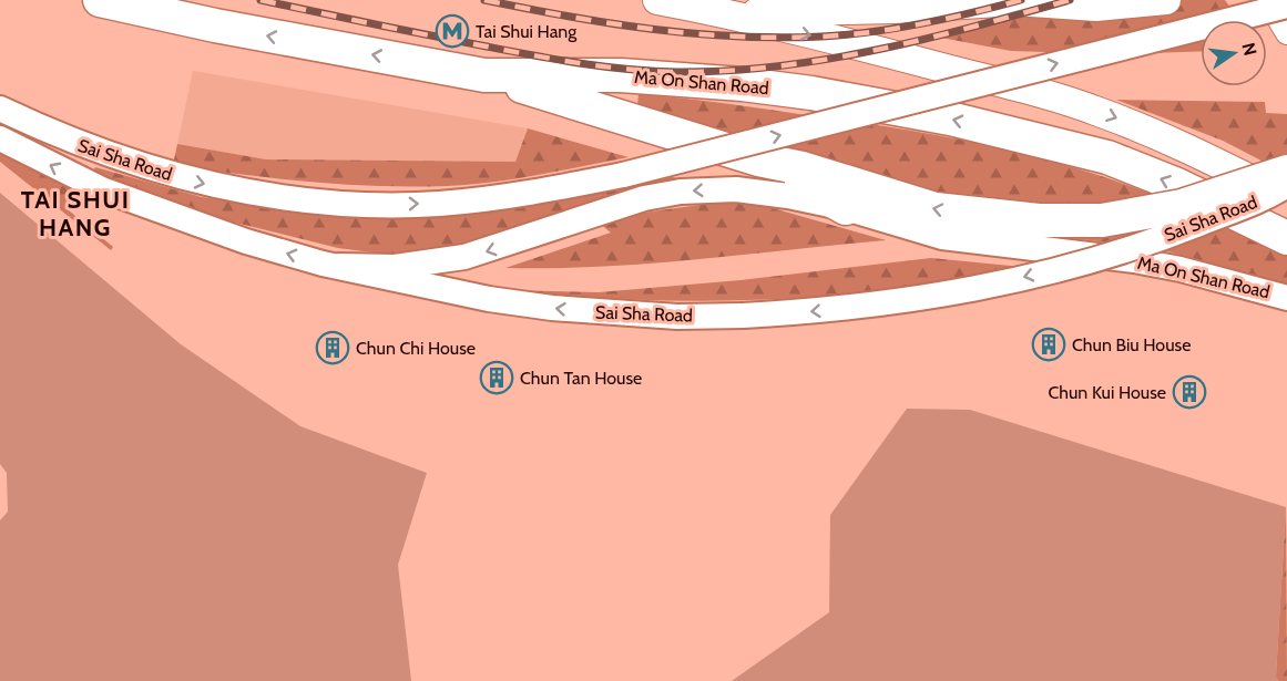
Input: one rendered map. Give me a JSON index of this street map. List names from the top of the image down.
{
  "streets": {
    "highway": ["Ma On Shan Road"],
    "main road": ["Sai Sha Road"]
  },
  "crossings": [
    ["Ma On Shan Road", "Sai Sha Road"]
  ],
  "districts": ["TAI SHUI HANG"],
  "places": {
    "metro station": ["Tai Shui Hang"],
    "building": [
      "Chun Biu House",
      "Chun Chi House",
      "Chun Tan House",
      "Chun Kui House"
    ]
  },
  "north": "right"
}
